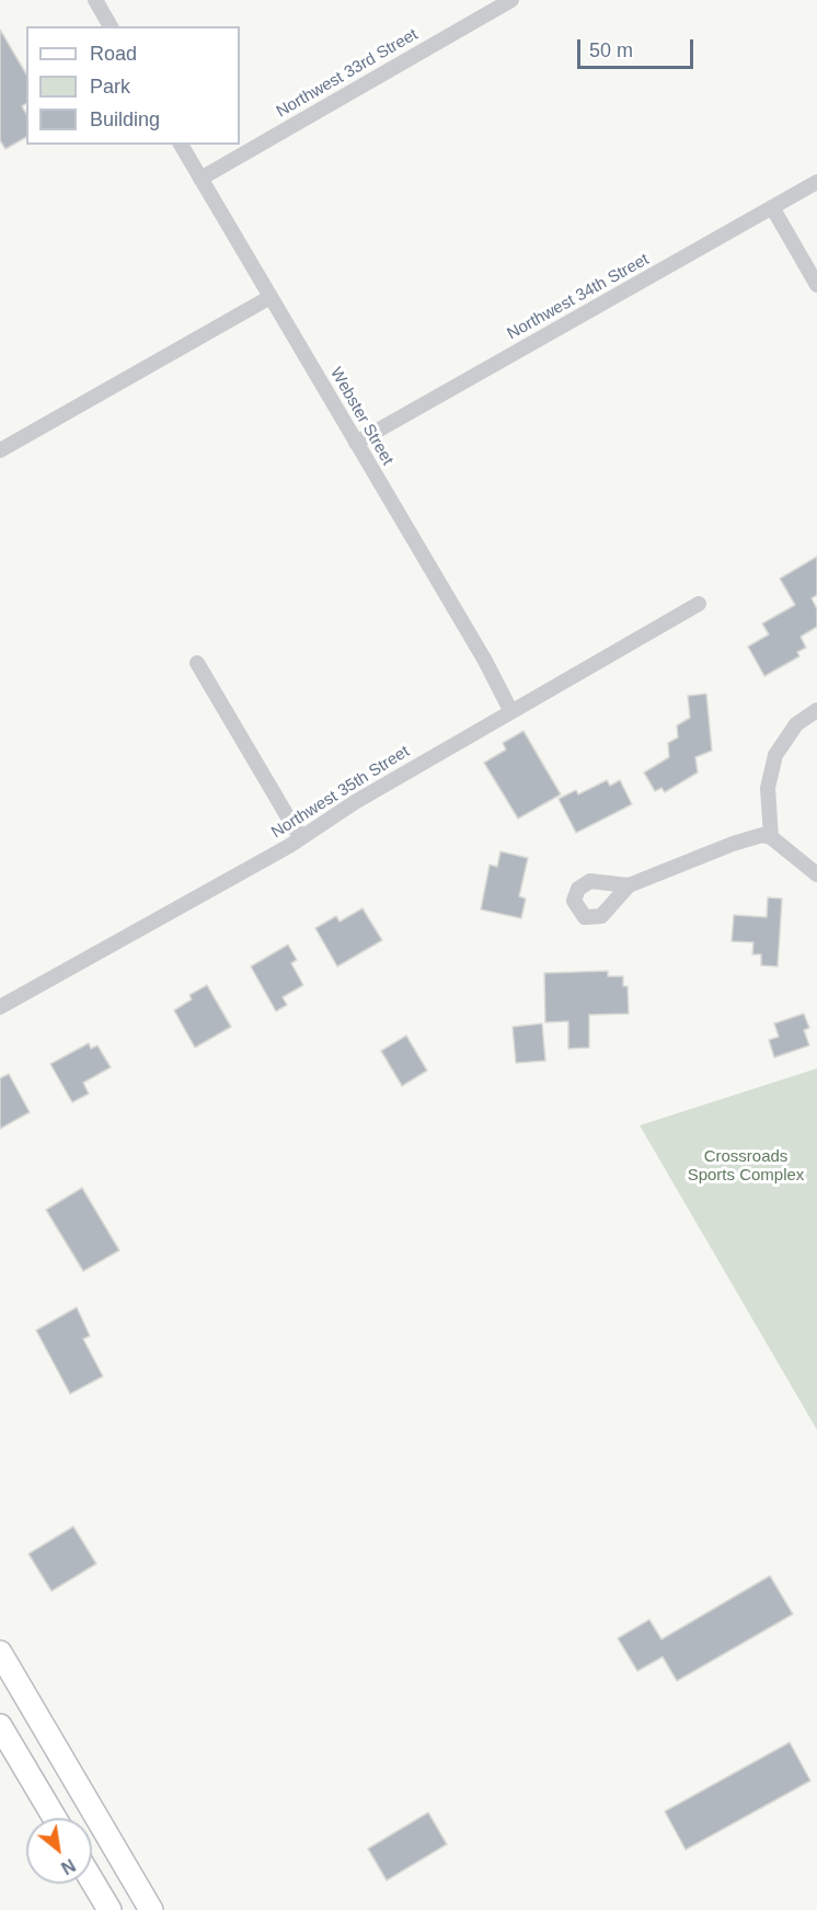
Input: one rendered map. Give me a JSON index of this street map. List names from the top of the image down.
{
  "streets": {
    "street": [
      "Northwest 33rd Street",
      "Northwest 34th Street",
      "Webster Street",
      "Northwest 35th Street"
    ]
  },
  "crossings": [
    ["Northwest 33rd Street", "Webster Street"],
    ["Northwest 34th Street", "Webster Street"],
    ["Webster Street", "Northwest 35th Street"]
  ],
  "parks": ["Crossroads Sports Complex"],
  "legend": ["Road", "Park", "Building"],
  "scale_bar": "50 m",
  "north": "bottom right"
}
